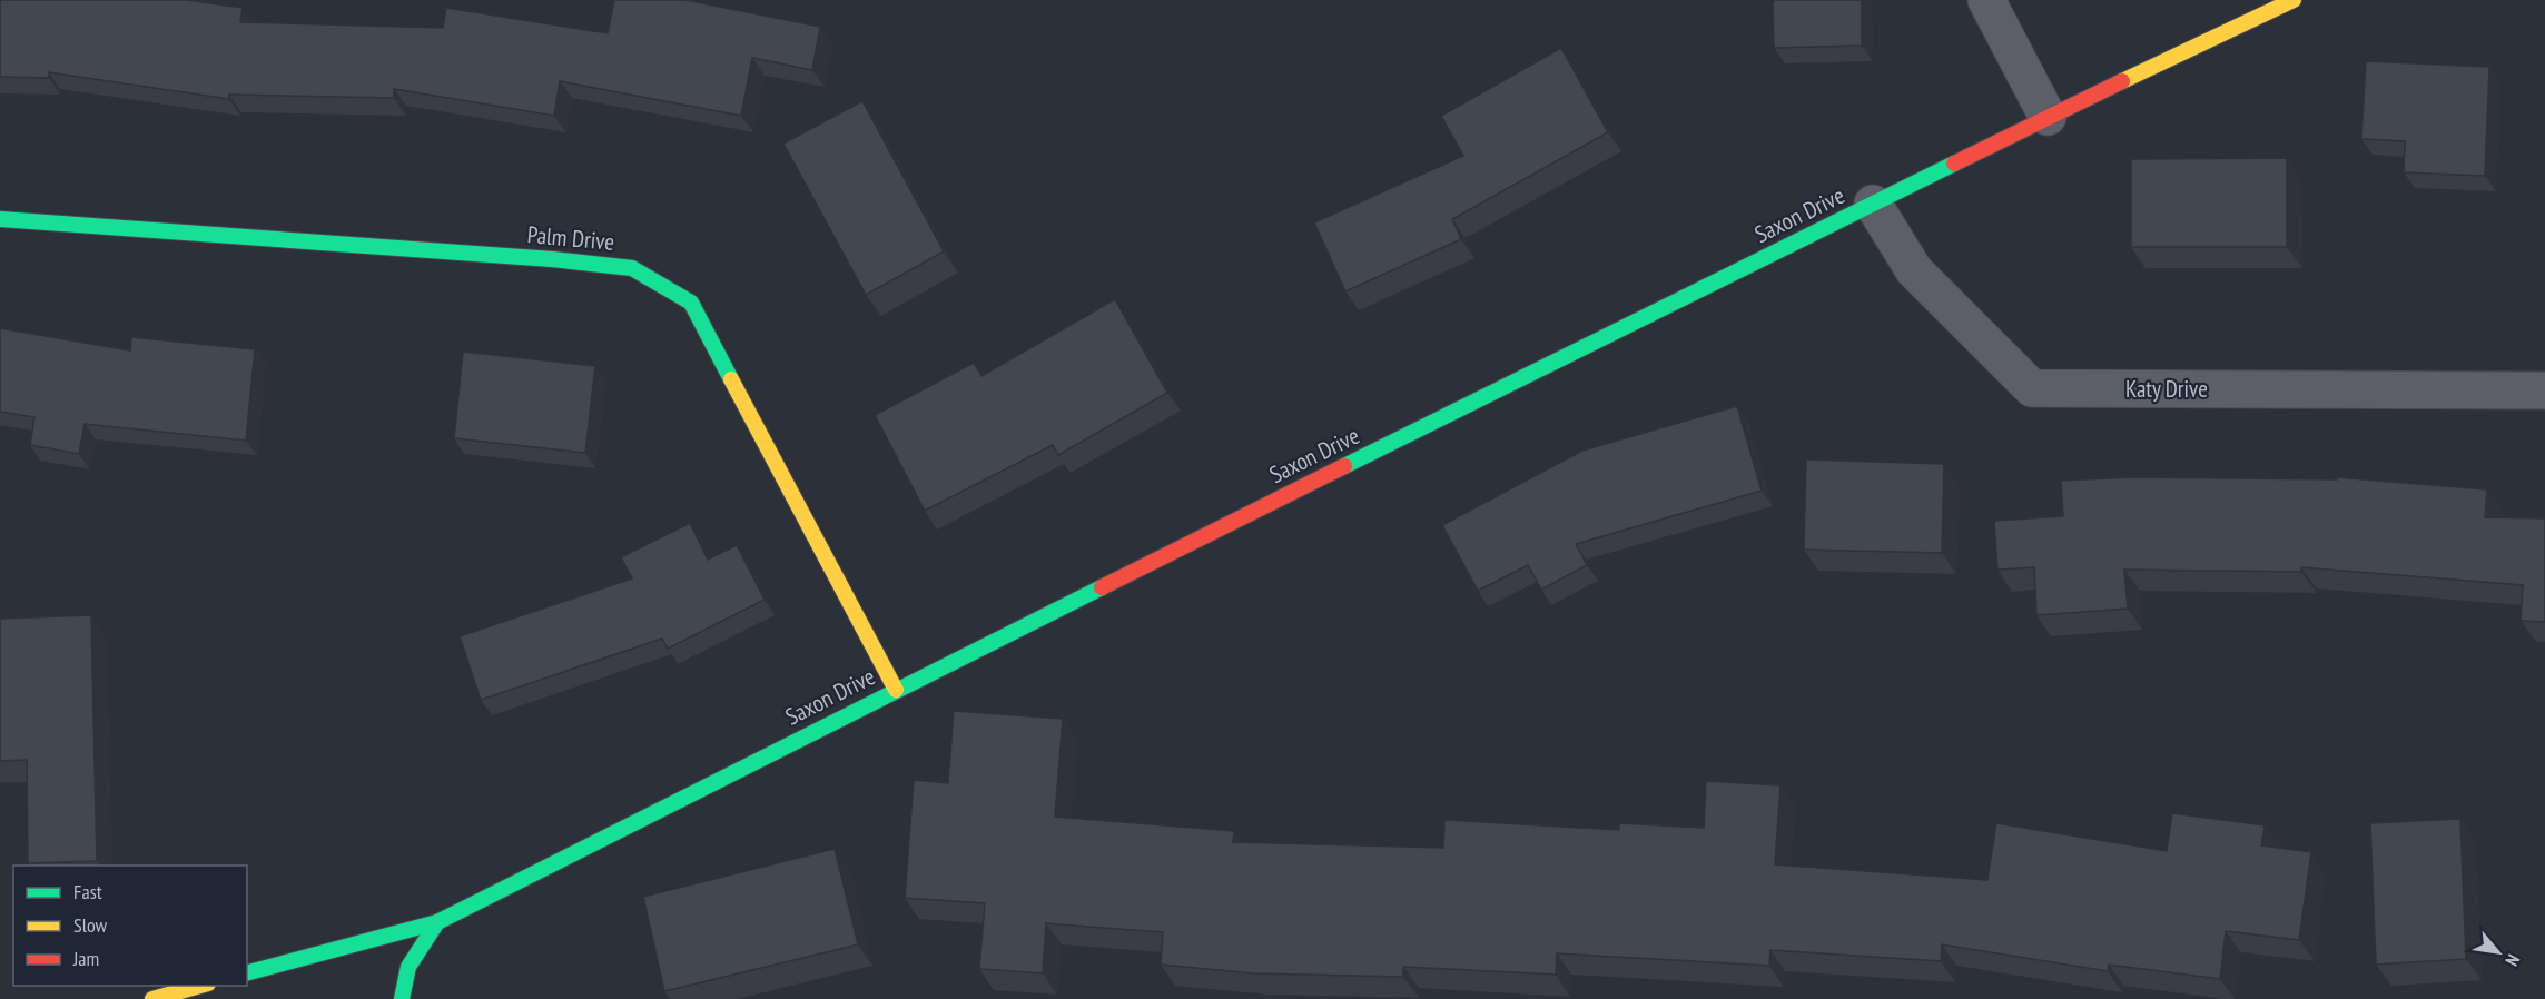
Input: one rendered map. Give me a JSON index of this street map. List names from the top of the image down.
{
  "streets": {
    "street": ["Saxon Drive", "Palm Drive", "Katy Drive"]
  },
  "crossings": [
    ["Saxon Drive", "Palm Drive"],
    ["Saxon Drive", "Katy Drive"]
  ],
  "legend": ["Fast", "Slow", "Jam"],
  "north": "bottom right"
}
